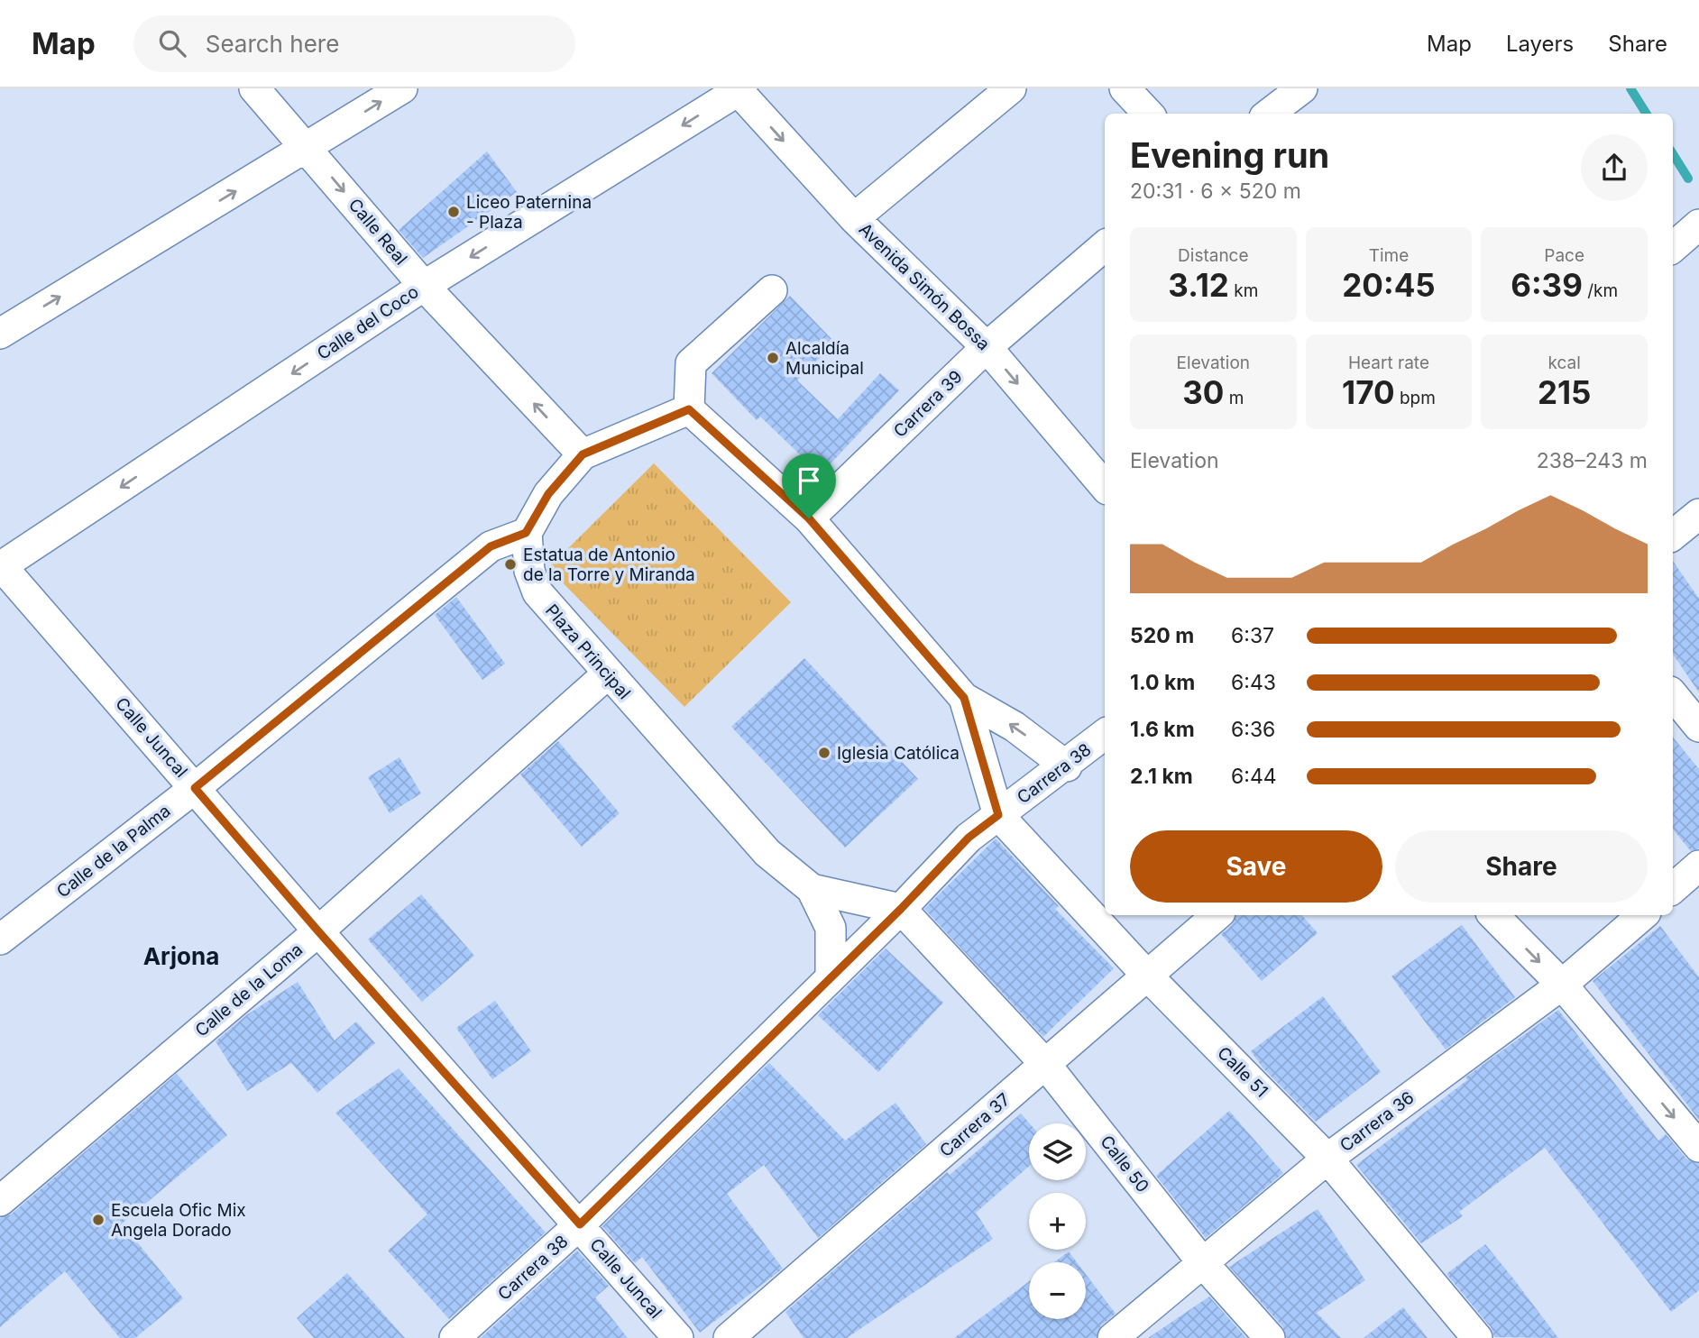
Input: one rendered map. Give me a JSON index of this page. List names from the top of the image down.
{
  "streets": {
    "street": [
      "Calle Real",
      "Avenida Simón Bossa",
      "Calle del Coco",
      "Carrera 39",
      "Plaza Principal",
      "Calle Juncal",
      "Carrera 38",
      "Calle de la Palma",
      "Calle de la Loma",
      "Calle 51",
      "Carrera 36",
      "Carrera 37",
      "Calle 50"
    ]
  },
  "crossings": [
    ["Calle Real", "Calle del Coco"],
    ["Avenida Simón Bossa", "Calle del Coco"],
    ["Avenida Simón Bossa", "Carrera 39"],
    ["Calle del Coco", "Calle Juncal"],
    ["Plaza Principal", "Carrera 38"],
    ["Plaza Principal", "Calle de la Palma"],
    ["Plaza Principal", "Calle de la Loma"],
    ["Plaza Principal", "Calle 50"],
    ["Calle Juncal", "Carrera 38"],
    ["Calle Juncal", "Calle de la Palma"],
    ["Calle Juncal", "Calle de la Loma"],
    ["Carrera 38", "Calle 51"],
    ["Carrera 38", "Calle 50"],
    ["Calle 51", "Carrera 36"],
    ["Calle 51", "Carrera 37"],
    ["Carrera 36", "Calle 50"],
    ["Carrera 37", "Calle 50"]
  ],
  "districts": ["Arjona"],
  "places": [
    "Liceo Paternina - Plaza",
    "Alcaldía Municipal",
    "Estatua de Antonio de la Torre y Miranda",
    "Iglesia Católica",
    "Escuela Ofic Mix Angela Dorado"
  ],
  "page": {
    "header": "Map",
    "search": "Search here",
    "nav": ["Map", "Layers", "Share"],
    "heading": ["Evening run", "20:31 · 6 × 520 m"],
    "stats": [
      ["Distance", "3.12 km"],
      ["Time", "20:45"],
      ["Pace", "6:39 /km"],
      ["Elevation", "30 m"],
      ["Heart rate", "170 bpm"],
      ["kcal", "215"]
    ],
    "chart": ["Elevation", "238–243 m"],
    "list": [
      {
        "name": "520 m",
        "note": "6:37"
      },
      {
        "name": "1.0 km",
        "note": "6:43"
      },
      {
        "name": "1.6 km",
        "note": "6:36"
      },
      {
        "name": "2.1 km",
        "note": "6:44"
      }
    ],
    "buttons": ["Save", "Share"],
    "map_buttons": ["+", "−"]
  }
}
